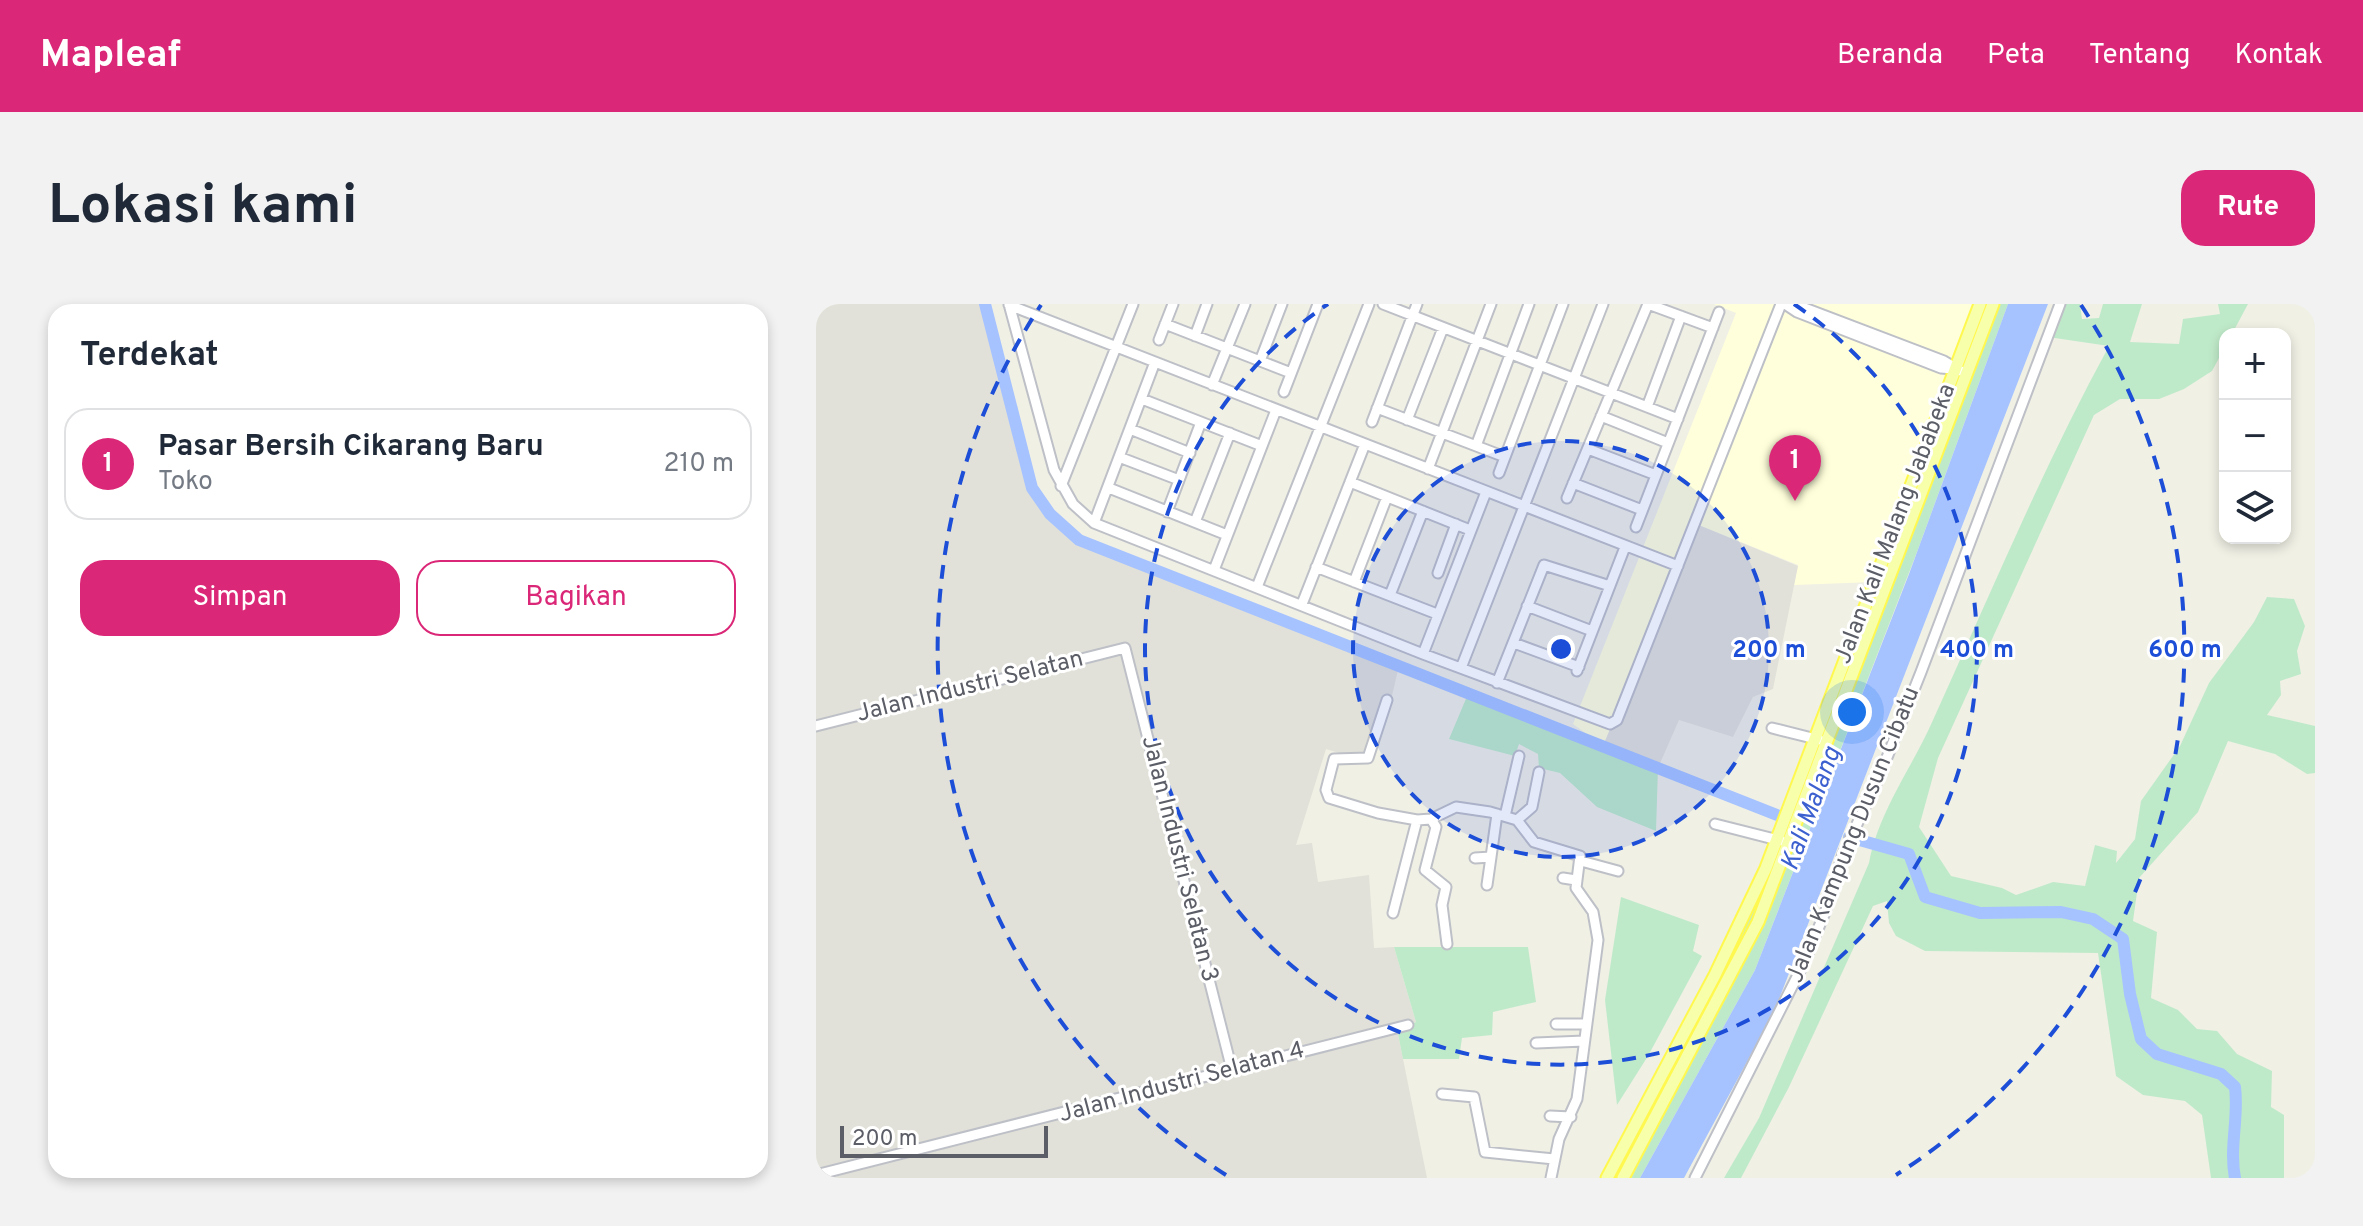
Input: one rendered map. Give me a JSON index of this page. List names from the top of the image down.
{
  "streets": {
    "main road": ["Jalan Kali Malang Jababeka"],
    "street": [
      "Jalan Industri Selatan",
      "Jalan Kampung Dusun Cibatu",
      "Jalan Industri Selatan 3",
      "Jalan Industri Selatan 4"
    ]
  },
  "crossings": [
    ["Jalan Industri Selatan", "Jalan Industri Selatan 3"],
    ["Jalan Industri Selatan 3", "Jalan Industri Selatan 4"]
  ],
  "water": ["Kali Malang"],
  "scale_bar": "200 m",
  "page": {
    "header": "Mapleaf",
    "nav": [
      "Beranda",
      "Peta",
      "Tentang",
      "Kontak"
    ],
    "buttons": [
      "Rute",
      ["Simpan", "Bagikan"]
    ],
    "title": "Lokasi kami",
    "heading": "Terdekat",
    "map_buttons": ["+", "−"],
    "list": [
      {
        "mark": "1",
        "name": "Pasar Bersih Cikarang Baru",
        "note": "Toko",
        "value": "210 m"
      }
    ],
    "pins": "1",
    "scale": "200 m"
  },
  "rings": ["200 m", "400 m", "600 m"]
}
